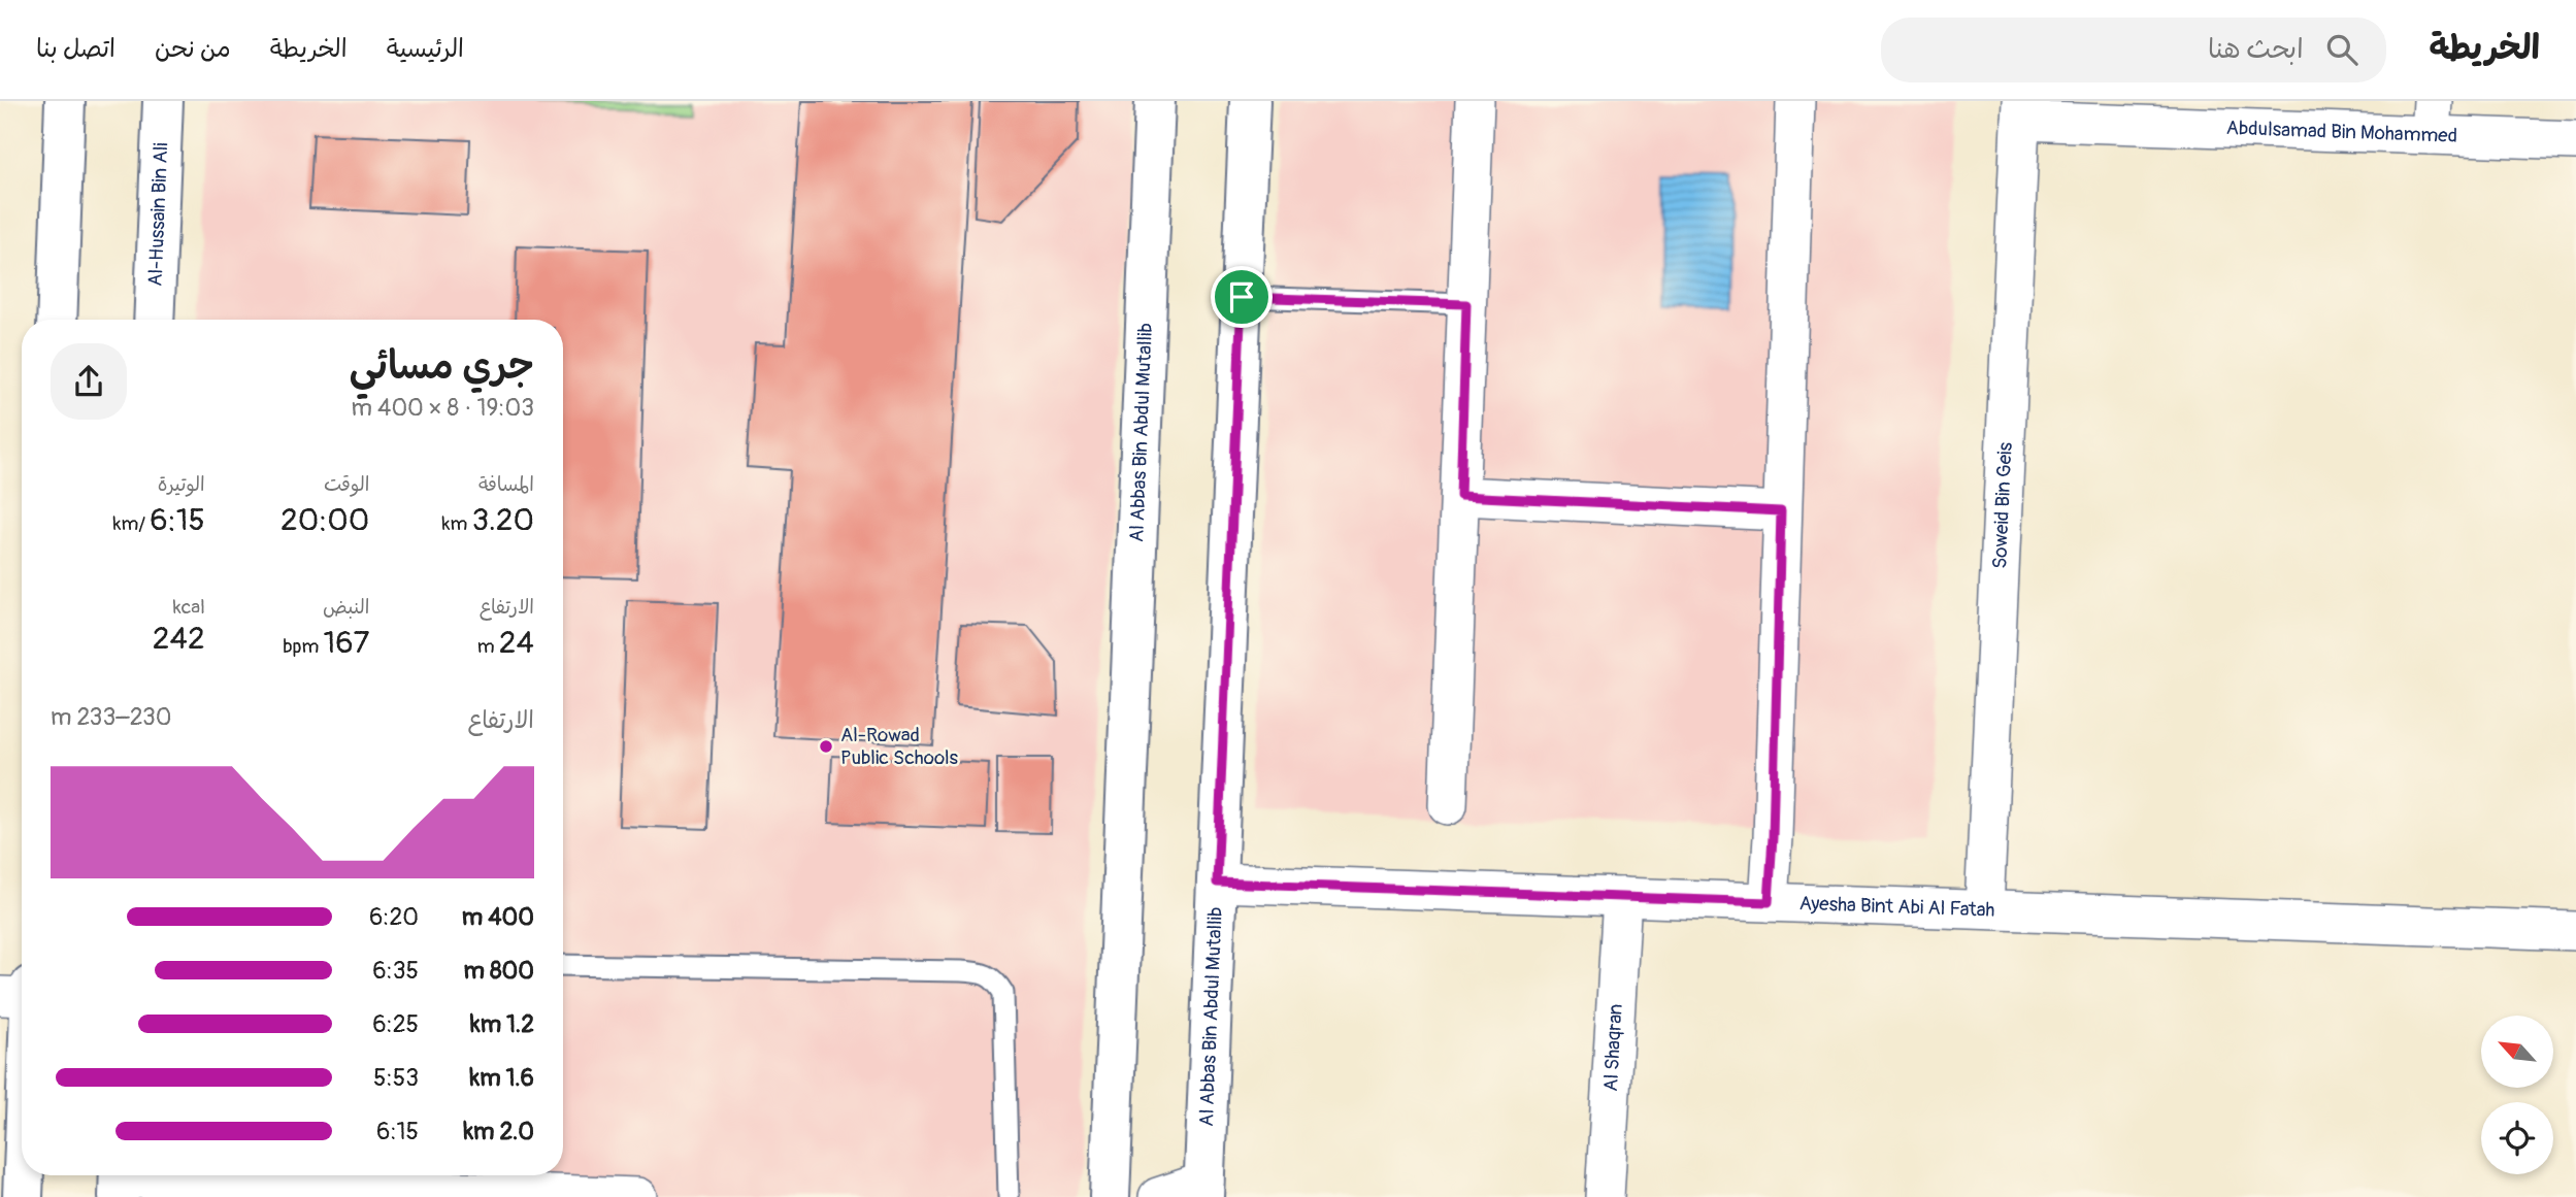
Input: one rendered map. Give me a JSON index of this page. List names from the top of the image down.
{
  "streets": {
    "street": [
      "Abdulsamad Bin Mohammed",
      "Al-Hussain Bin Ali",
      "Al Abbas Bin Abdul Mutallib",
      "Soweid Bin Geis",
      "Ayesha Bint Abi Al Fatah",
      "Al Shaqran"
    ]
  },
  "crossings": [
    ["Abdulsamad Bin Mohammed", "Soweid Bin Geis"],
    ["Al Abbas Bin Abdul Mutallib", "Ayesha Bint Abi Al Fatah"],
    ["Soweid Bin Geis", "Ayesha Bint Abi Al Fatah"],
    ["Ayesha Bint Abi Al Fatah", "Al Shaqran"]
  ],
  "places": ["Al-Rowad Public Schools"],
  "north": "top left",
  "page": {
    "header": "الخريطة",
    "search": "ابحث هنا",
    "nav": [
      "الرئيسية",
      "الخريطة",
      "من نحن",
      "اتصل بنا"
    ],
    "heading": ["جري مسائي", "19:03 · 8 × 400 m"],
    "stats": [
      ["المسافة", "3.20 km"],
      ["الوقت", "20:00"],
      ["الوتيرة", "6:15 /km"],
      ["الارتفاع", "24 m"],
      ["النبض", "167 bpm"],
      ["kcal", "242"]
    ],
    "chart": ["الارتفاع", "230–233 m"],
    "list": [
      {
        "name": "400 m",
        "note": "6:20"
      },
      {
        "name": "800 m",
        "note": "6:35"
      },
      {
        "name": "1.2 km",
        "note": "6:25"
      },
      {
        "name": "1.6 km",
        "note": "5:53"
      },
      {
        "name": "2.0 km",
        "note": "6:15"
      }
    ]
  }
}
